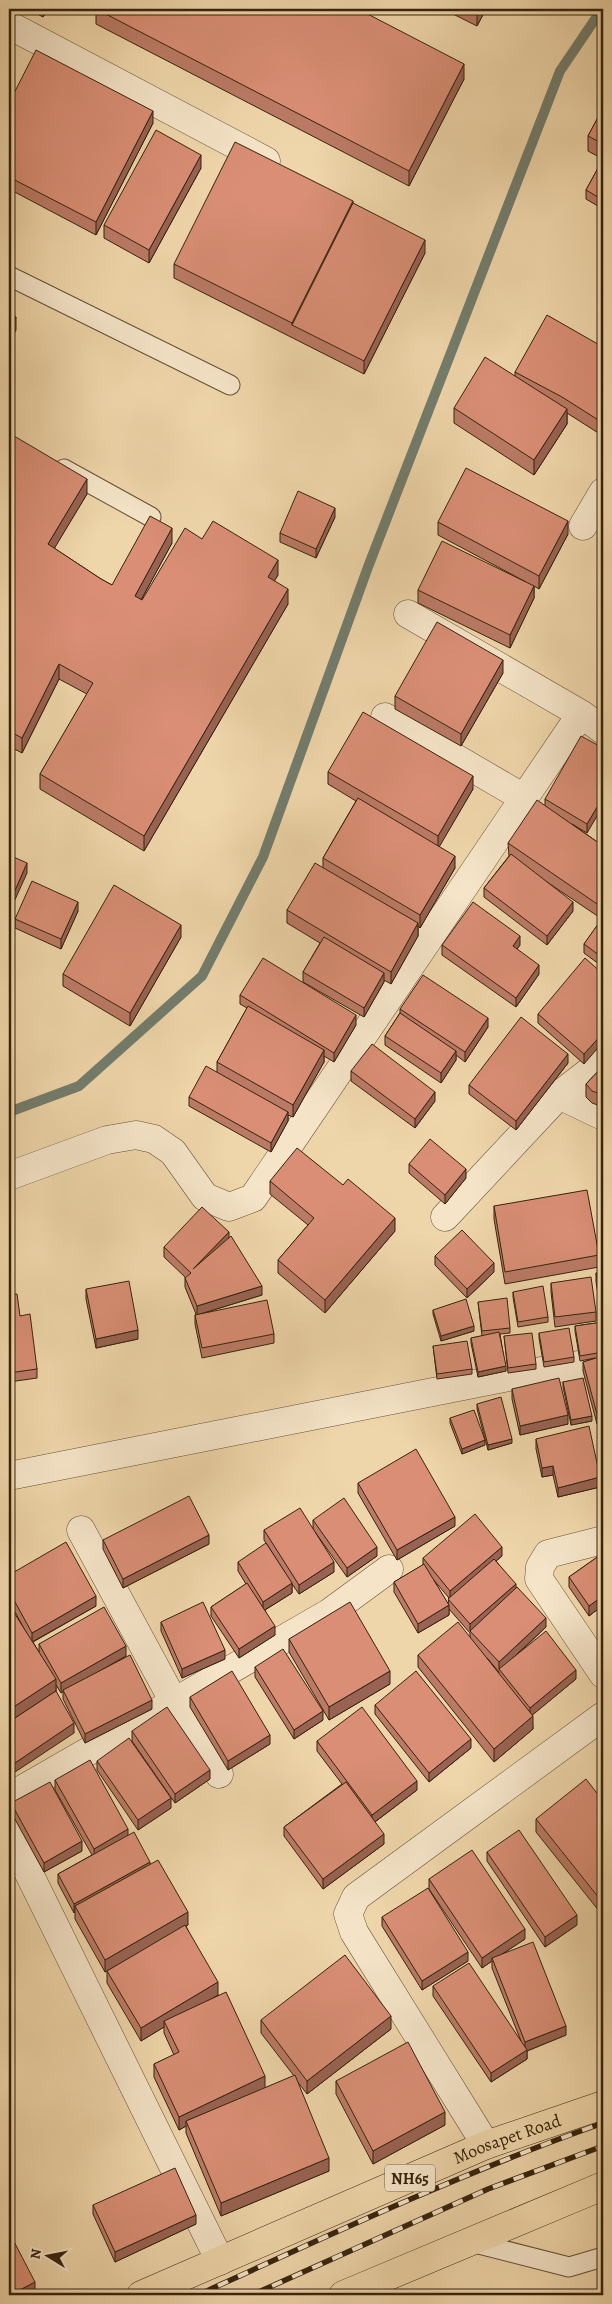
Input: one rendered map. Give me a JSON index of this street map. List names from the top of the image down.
{
  "streets": {
    "highway": ["Moosapet Road", "NH65"]
  },
  "crossings": [
    ["Moosapet Road", "NH65"]
  ],
  "north": "left"
}
